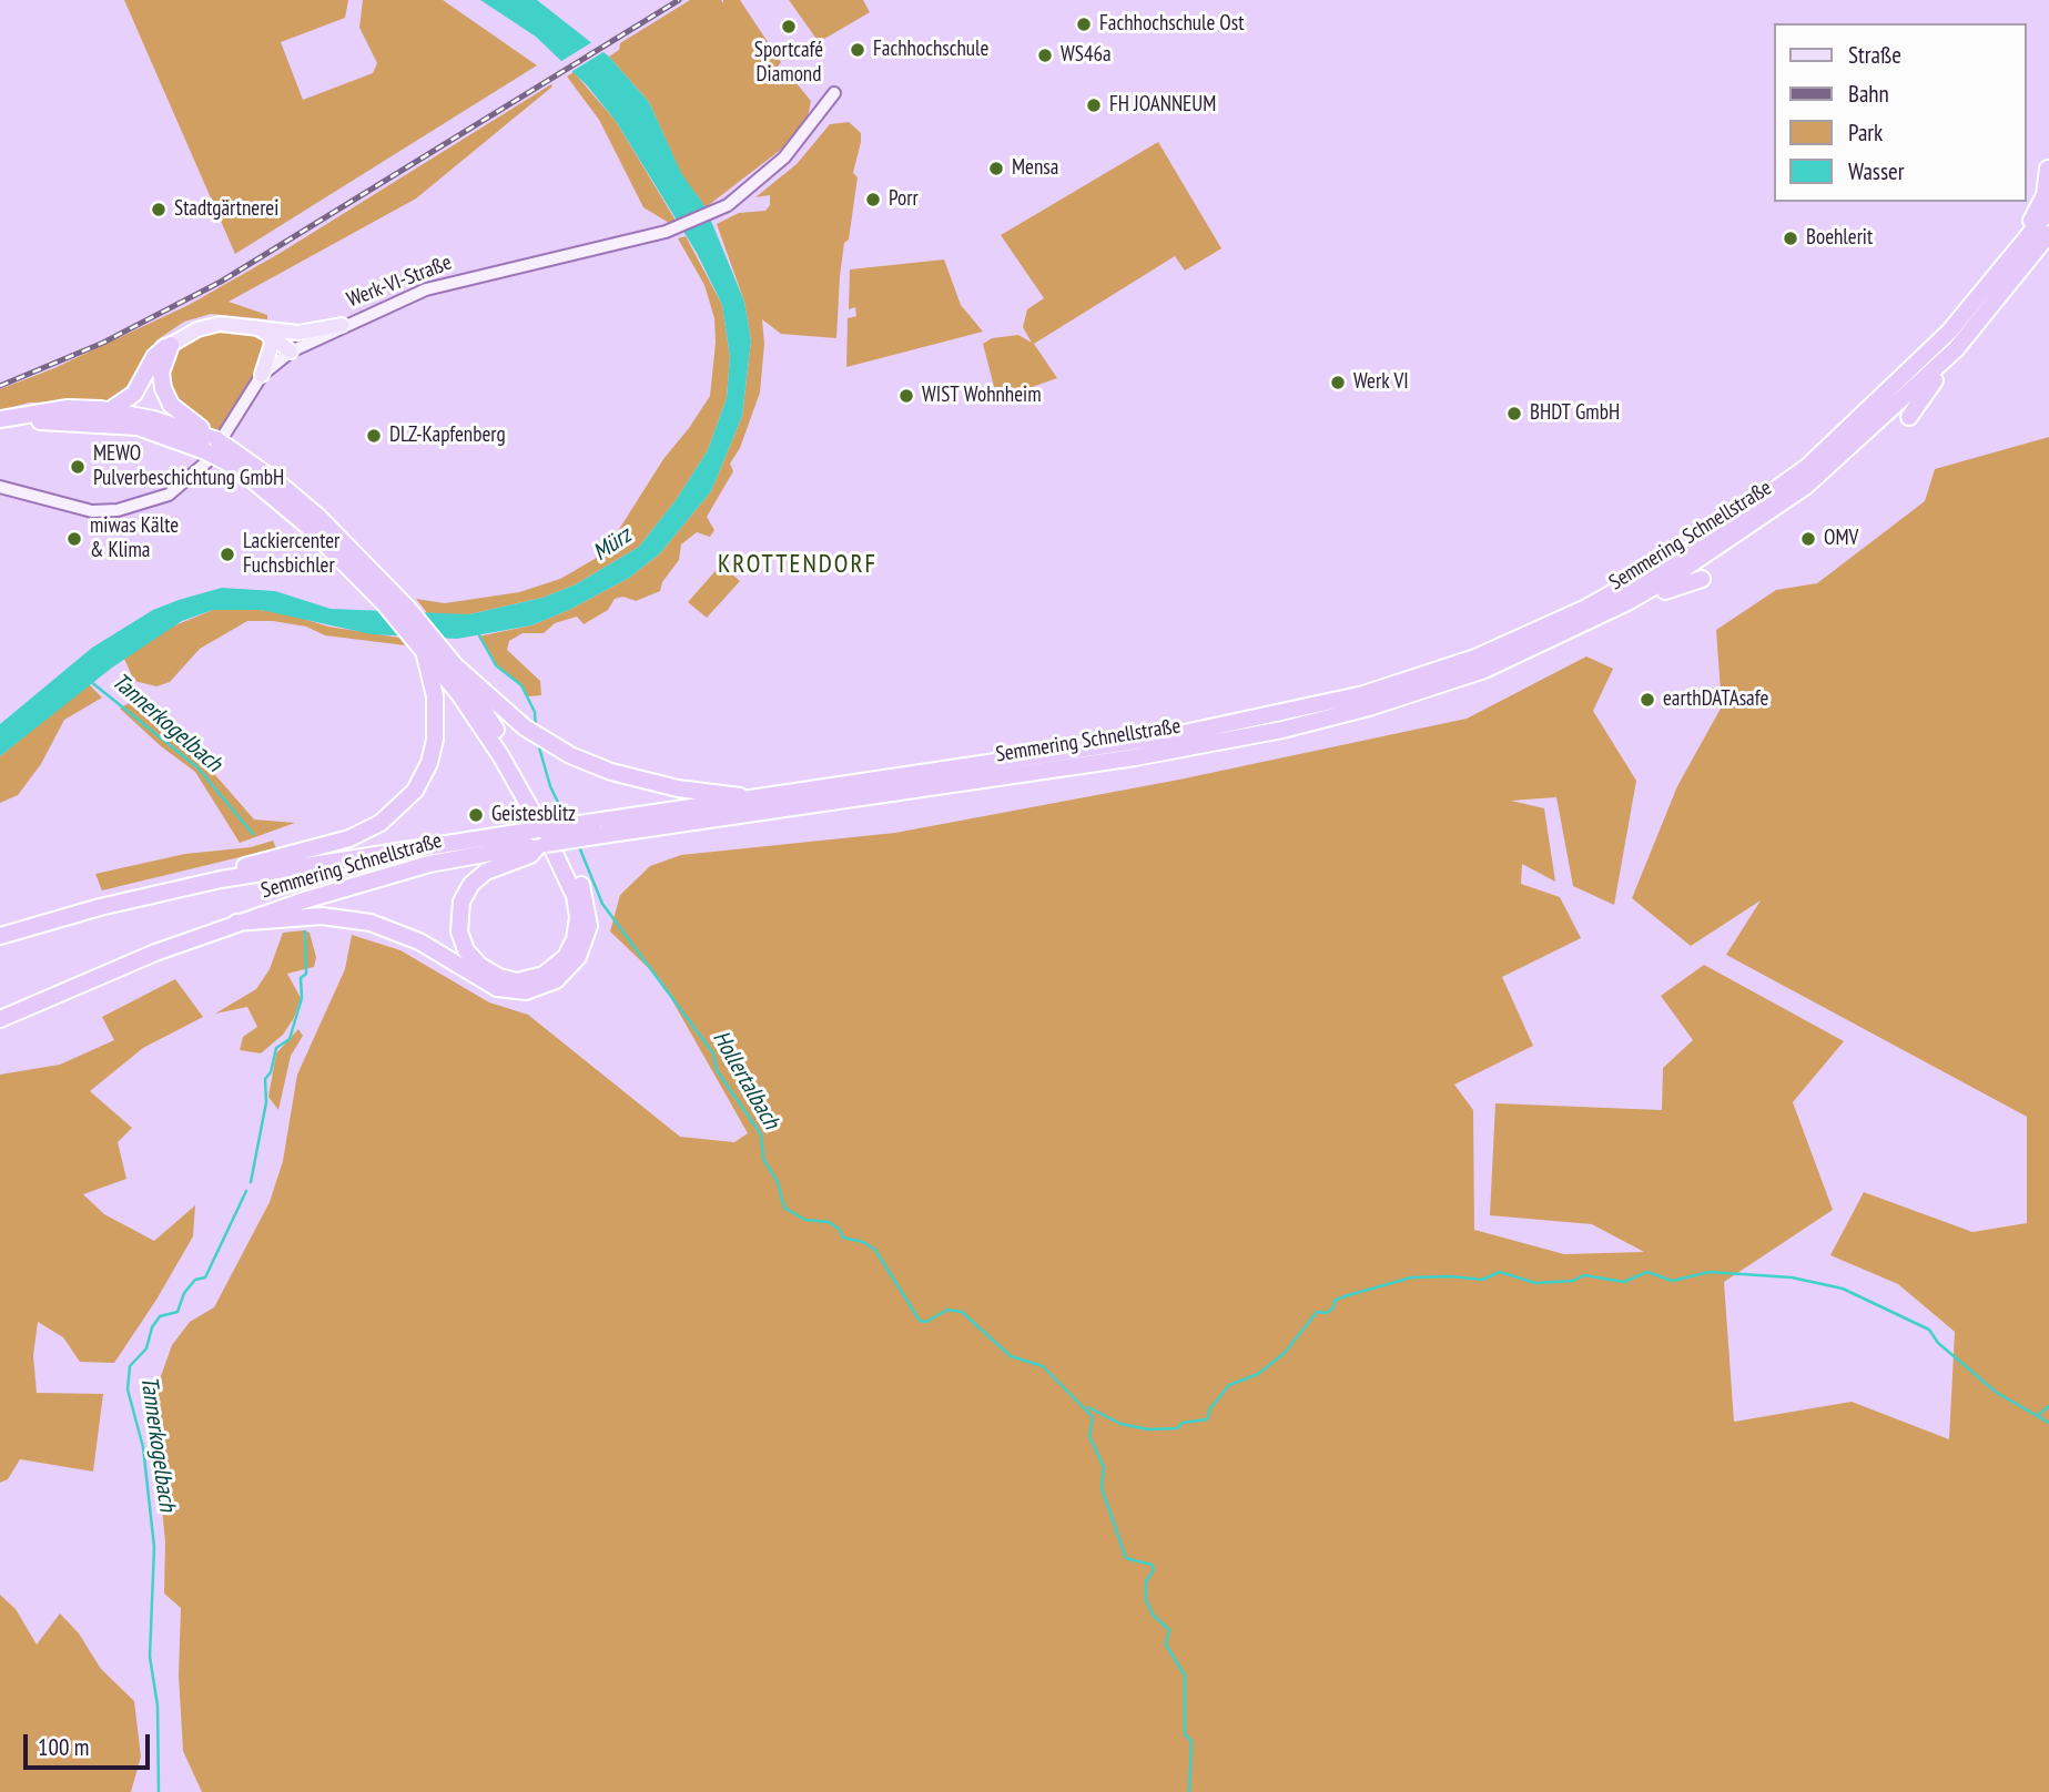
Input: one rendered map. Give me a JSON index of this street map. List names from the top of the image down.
{
  "streets": {
    "highway": ["Semmering Schnellstraße"],
    "main road": ["Werk-VI-Straße"]
  },
  "districts": ["KROTTENDORF"],
  "water": ["Mürz", "Tannerkogelbach", "Hollertalbach"],
  "places": [
    "Fachhochschule Ost",
    "Sportcafé Diamond",
    "Fachhochschule",
    "WS46a",
    "FH JOANNEUM",
    "Mensa",
    "Porr",
    "Stadtgärtnerei",
    "Boehlerit",
    "Werk VI",
    "WIST Wohnheim",
    "BHDT GmbH",
    "DLZ-Kapfenberg",
    "MEWO Pulverbeschichtung GmbH",
    "miwas Kälte & Klima",
    "OMV",
    "Lackiercenter Fuchsbichler",
    "earthDATAsafe",
    "Geistesblitz"
  ],
  "legend": [
    "Straße",
    "Bahn",
    "Park",
    "Wasser"
  ],
  "scale_bar": "100 m"
}
